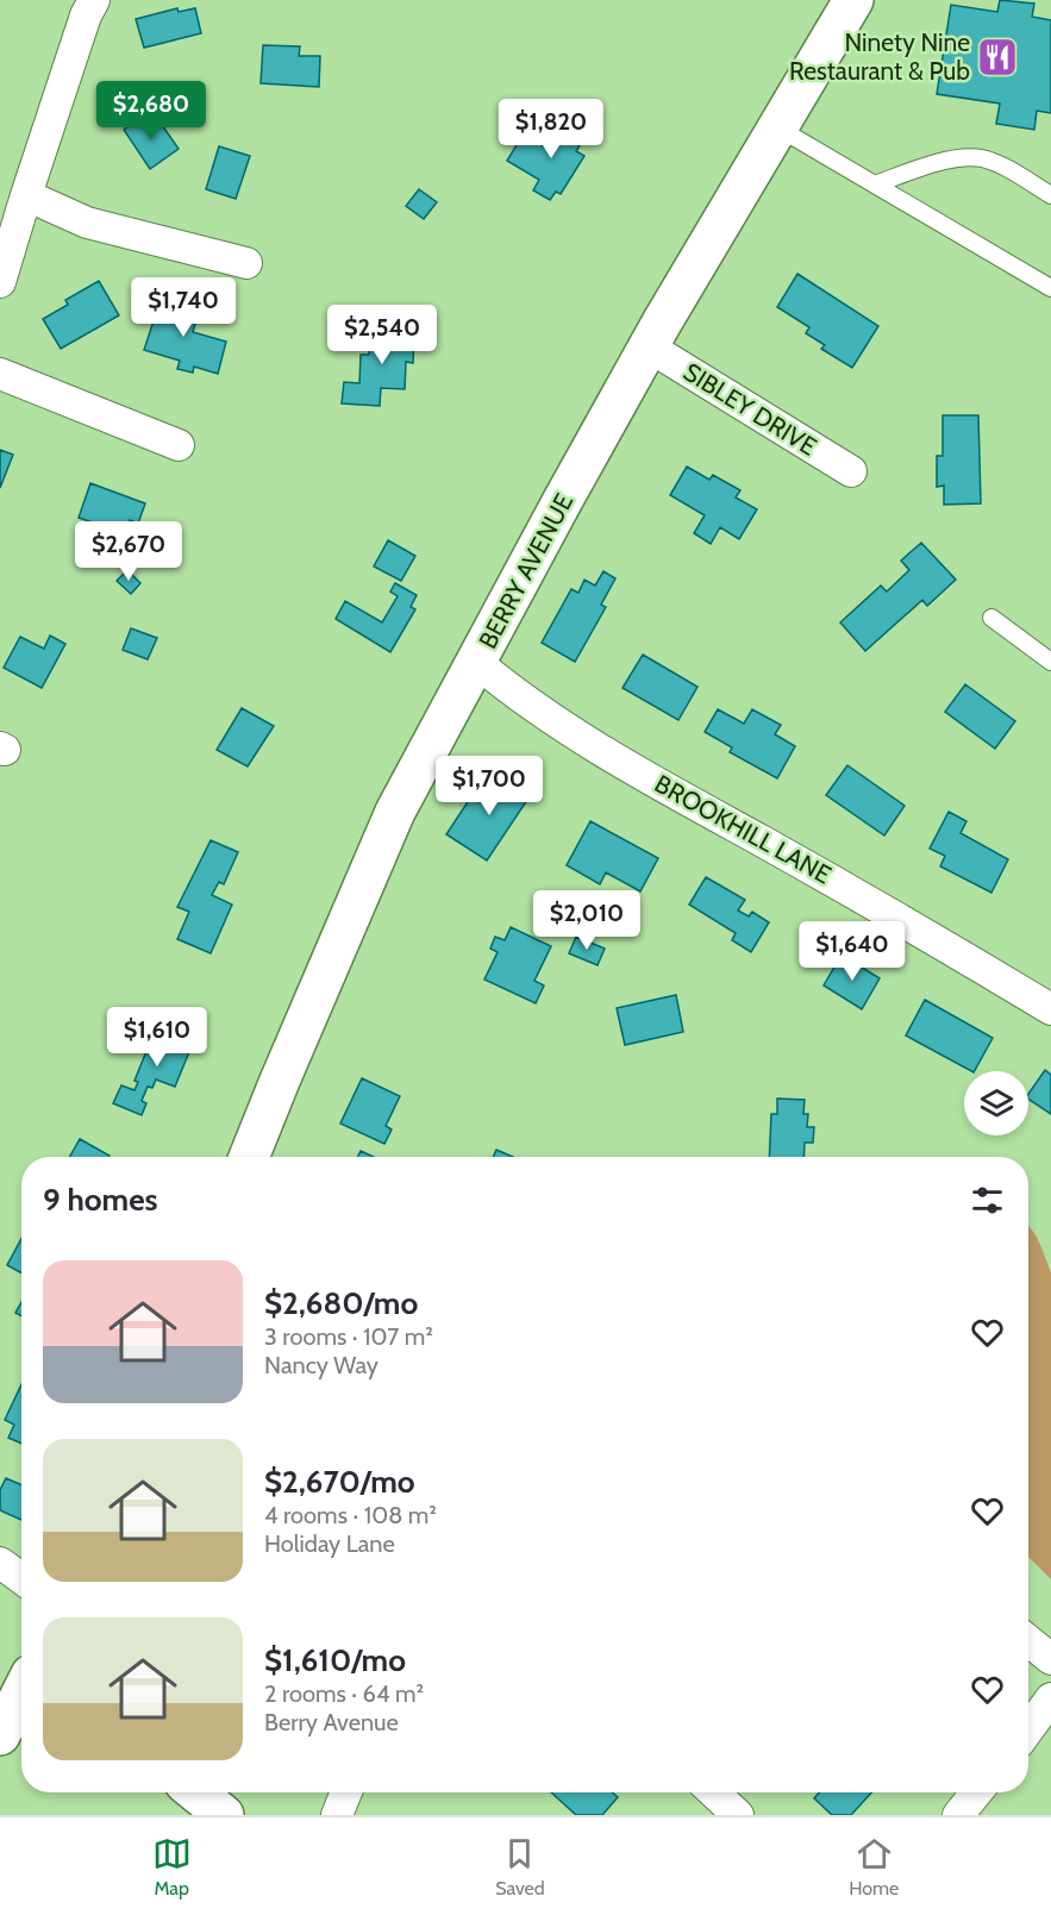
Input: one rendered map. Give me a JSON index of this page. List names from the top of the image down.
{
  "streets": {
    "street": ["SIBLEY DRIVE", "BERRY AVENUE", "BROOKHILL LANE"]
  },
  "crossings": [
    ["SIBLEY DRIVE", "BERRY AVENUE"],
    ["BERRY AVENUE", "BROOKHILL LANE"]
  ],
  "places": {
    "restaurant": ["Ninety Nine Restaurant & Pub"]
  },
  "page": {
    "price": [
      "$2,680",
      "$1,820",
      "$1,740",
      "$2,540",
      "$2,670",
      "$1,700",
      "$2,010",
      "$1,640",
      "$1,610"
    ],
    "heading": "9 homes",
    "list": [
      {
        "name": "$2,680/mo",
        "note": "3 rooms · 107 m² · Nancy Way"
      },
      {
        "name": "$2,670/mo",
        "note": "4 rooms · 108 m² · Holiday Lane"
      },
      {
        "name": "$1,610/mo",
        "note": "2 rooms · 64 m² · Berry Avenue"
      }
    ],
    "tabs": ["Map", "Saved", "Home"]
  }
}
